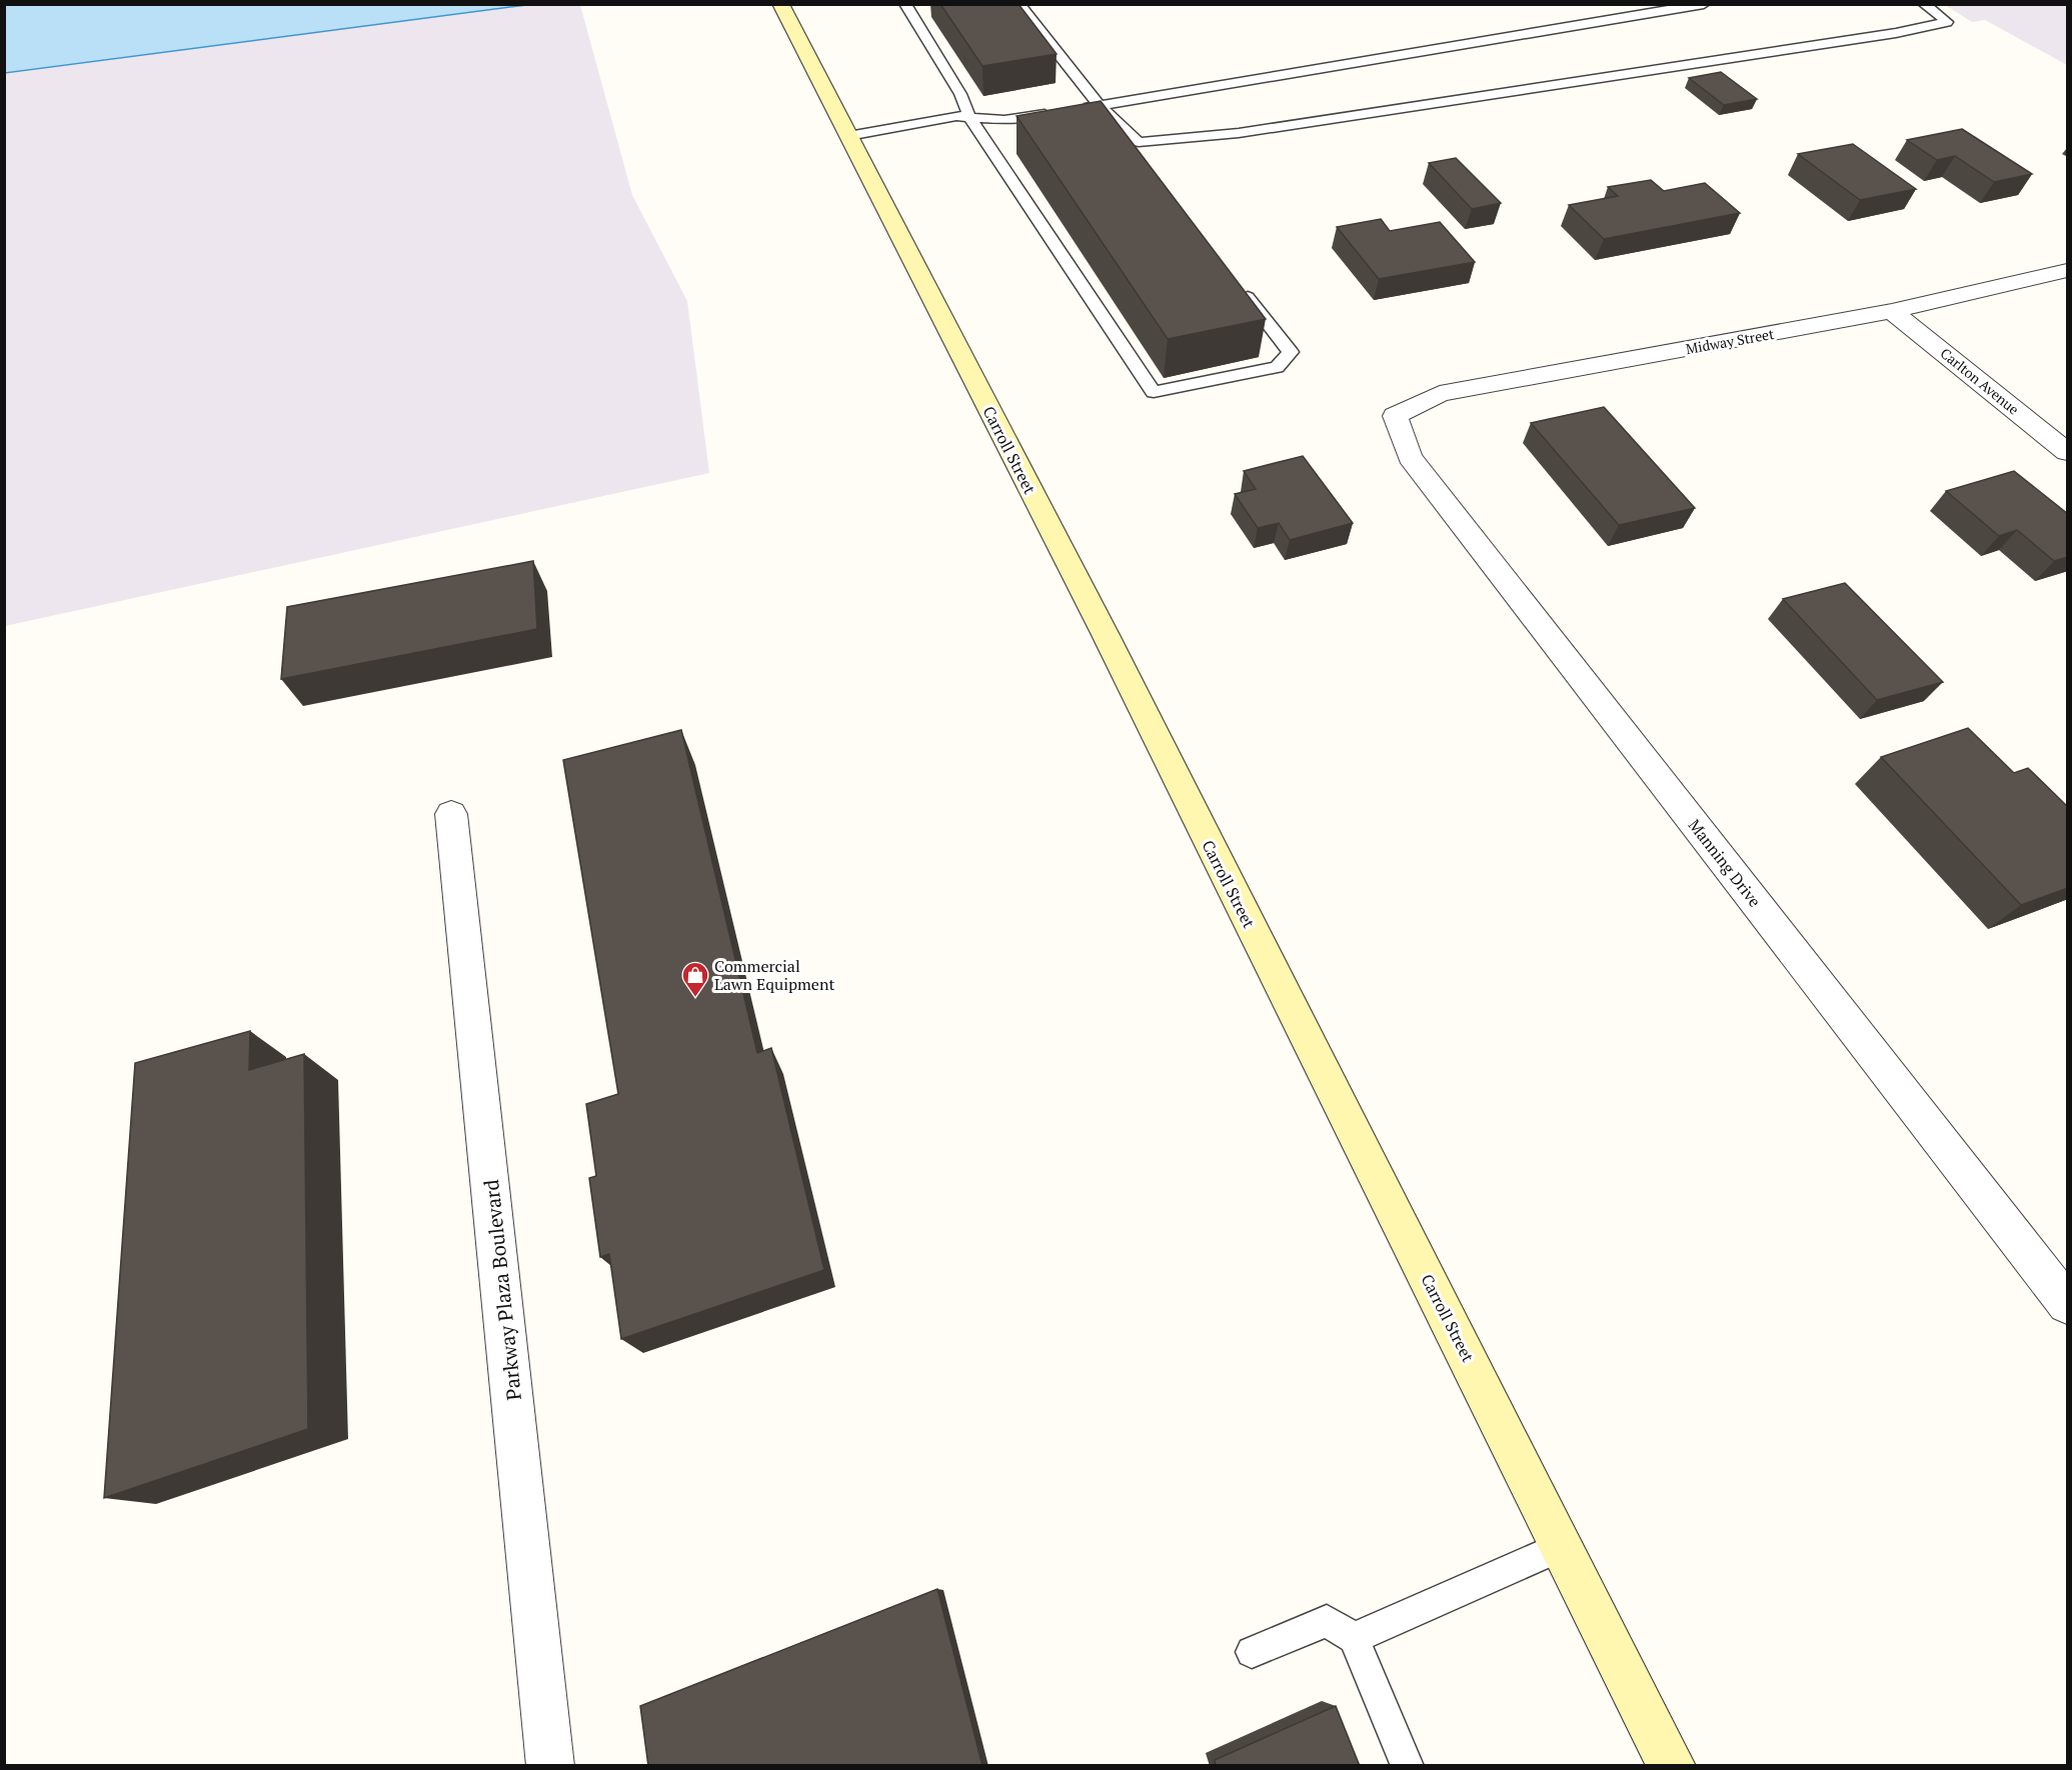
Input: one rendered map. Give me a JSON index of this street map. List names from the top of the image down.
{
  "streets": {
    "main road": ["Carroll Street"],
    "street": [
      "Midway Street",
      "Carlton Avenue",
      "Manning Drive",
      "Parkway Plaza Boulevard"
    ]
  },
  "crossings": [
    ["Midway Street", "Carlton Avenue"],
    ["Midway Street", "Manning Drive"]
  ],
  "places": {
    "shop": ["Commercial Lawn Equipment"]
  }
}
